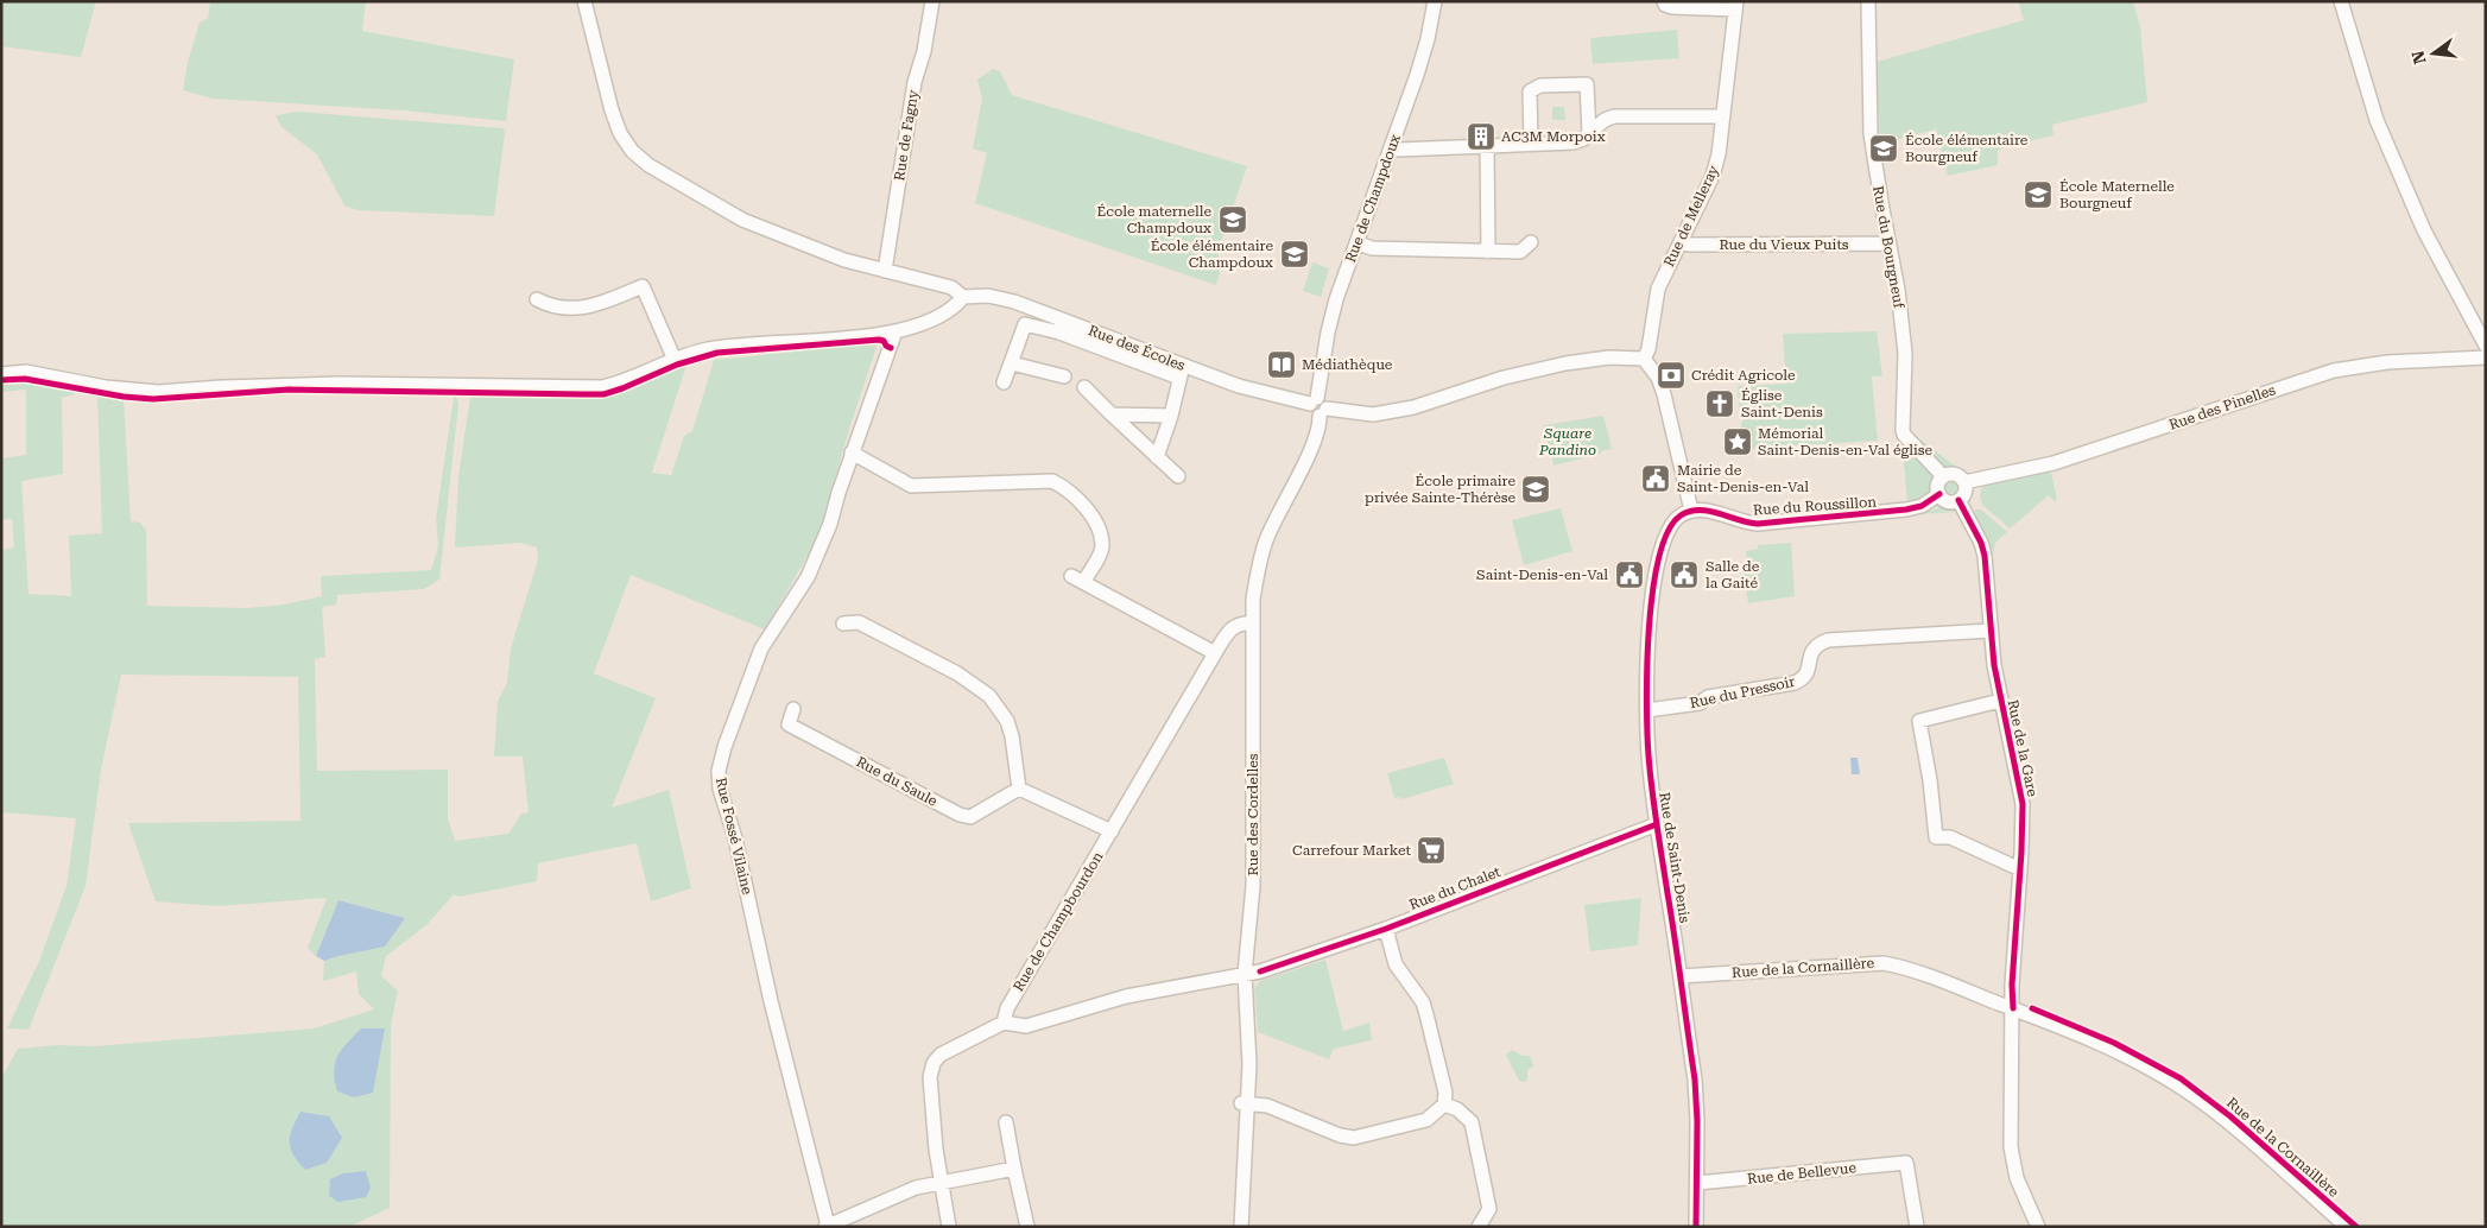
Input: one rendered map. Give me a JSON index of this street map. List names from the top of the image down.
{
  "streets": {
    "street": [
      "Rue de Fagny",
      "Rue de Champdoux",
      "Rue de Melleray",
      "Rue du Vieux Puits",
      "Rue du Bourgneuf",
      "Rue des Écoles",
      "Rue des Pinelles",
      "Rue du Roussillon",
      "Rue du Pressoir",
      "Rue de la Gare",
      "Rue du Saule",
      "Rue des Cordelles",
      "Rue Fossé Vilaine",
      "Rue de Saint-Denis",
      "Rue du Chalet",
      "Rue de Champbourdon",
      "Rue de la Cornaillère",
      "Rue de Bellevue"
    ]
  },
  "crossings": [
    ["Rue de Champdoux", "Rue des Écoles"],
    ["Rue de Melleray", "Rue du Vieux Puits"],
    ["Rue du Vieux Puits", "Rue du Bourgneuf"],
    ["Rue du Bourgneuf", "Rue des Pinelles"],
    ["Rue du Bourgneuf", "Rue du Roussillon"],
    ["Rue du Bourgneuf", "Rue de la Gare"],
    ["Rue des Pinelles", "Rue du Roussillon"],
    ["Rue des Pinelles", "Rue de la Gare"],
    ["Rue du Roussillon", "Rue de la Gare"],
    ["Rue du Roussillon", "Rue de Saint-Denis"],
    ["Rue du Pressoir", "Rue de la Gare"],
    ["Rue du Pressoir", "Rue de Saint-Denis"],
    ["Rue de la Gare", "Rue de la Cornaillère"],
    ["Rue des Cordelles", "Rue du Chalet"],
    ["Rue des Cordelles", "Rue de Champbourdon"],
    ["Rue de Saint-Denis", "Rue du Chalet"],
    ["Rue de Saint-Denis", "Rue de la Cornaillère"],
    ["Rue de Saint-Denis", "Rue de Bellevue"],
    ["Rue du Chalet", "Rue de Champbourdon"]
  ],
  "parks": ["Square Pandino"],
  "places": {
    "building": ["AC3M Morpoix"],
    "school or university": [
      "École élémentaire Bourgneuf",
      "École Maternelle Bourgneuf",
      "École maternelle Champdoux",
      "École élémentaire Champdoux",
      "École primaire privée Sainte-Thérèse"
    ],
    "library": ["Médiathèque"],
    "bank": ["Crédit Agricole"],
    "church": ["Église Saint-Denis"],
    "place": ["Mémorial Saint-Denis-en-Val église"],
    "public building": ["Mairie de Saint-Denis-en-Val", "Saint-Denis-en-Val", "Salle de la Gaité"],
    "supermarket": ["Carrefour Market"]
  },
  "north": "left"
}
